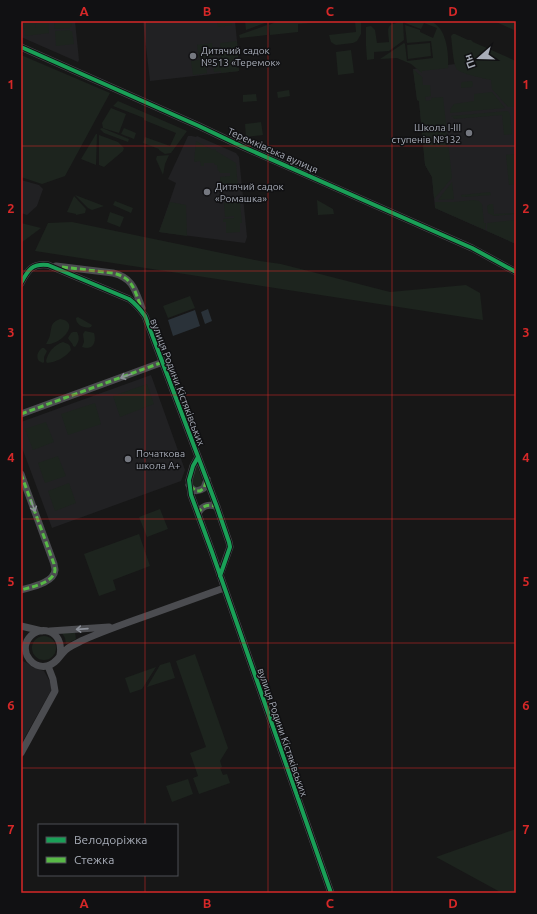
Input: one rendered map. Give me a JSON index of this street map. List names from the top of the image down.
{
  "streets": {
    "street": ["Теремківська вулиця", "вулиця Родини Кістяківських"]
  },
  "places": [
    "Дитячий садок №513 «Теремок»",
    "Школа І-ІІІ ступенів №132",
    "Дитячий садок «Ромашка»",
    "Початкова школа А+"
  ],
  "legend": ["Велодоріжка", "Стежка"],
  "north": "left",
  "grid": {
    "columns": [
      "A",
      "B",
      "C",
      "D"
    ],
    "rows": [
      "1",
      "2",
      "3",
      "4",
      "5",
      "6",
      "7"
    ]
  }
}
